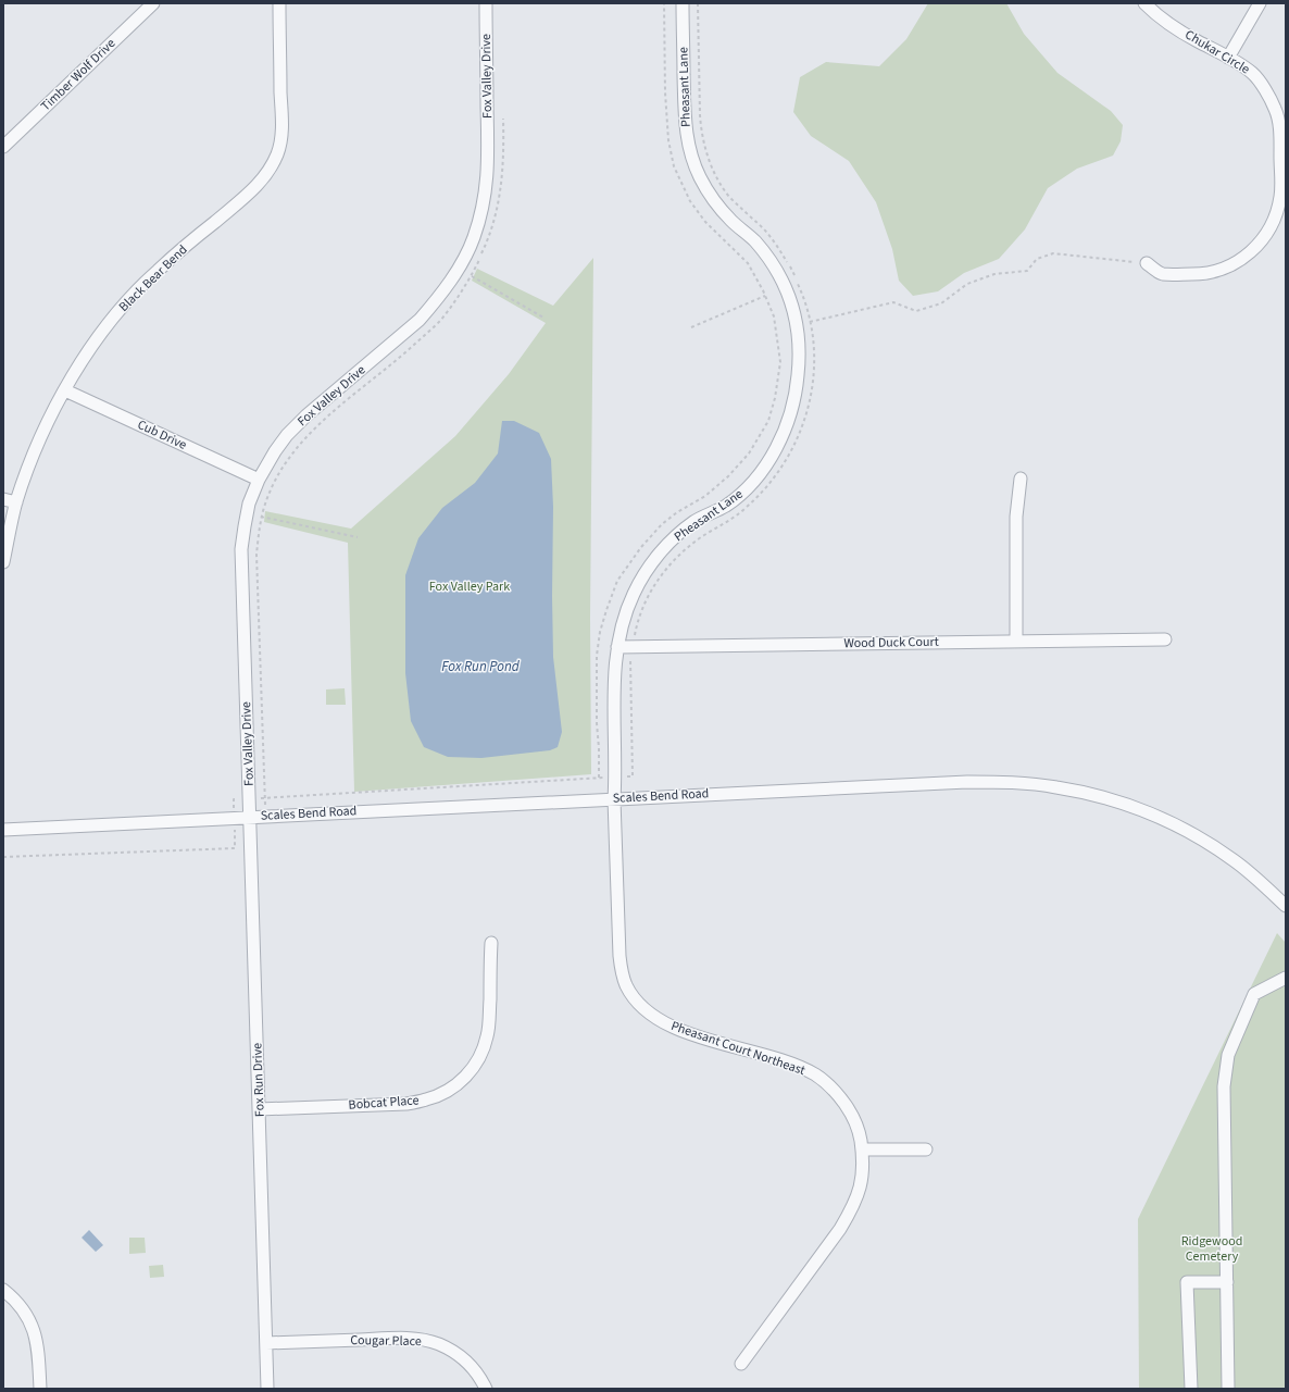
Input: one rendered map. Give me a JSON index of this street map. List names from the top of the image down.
{
  "streets": {
    "street": [
      "Chukar Circle",
      "Timber Wolf Drive",
      "Fox Valley Drive",
      "Pheasant Lane",
      "Black Bear Bend",
      "Cub Drive",
      "Wood Duck Court",
      "Scales Bend Road",
      "Pheasant Court Northeast",
      "Fox Run Drive",
      "Bobcat Place",
      "Cougar Place"
    ]
  },
  "crossings": [
    ["Fox Valley Drive", "Cub Drive"],
    ["Fox Valley Drive", "Scales Bend Road"],
    ["Fox Valley Drive", "Fox Run Drive"],
    ["Pheasant Lane", "Wood Duck Court"],
    ["Pheasant Lane", "Scales Bend Road"],
    ["Pheasant Lane", "Pheasant Court Northeast"],
    ["Black Bear Bend", "Cub Drive"],
    ["Scales Bend Road", "Pheasant Court Northeast"],
    ["Scales Bend Road", "Fox Run Drive"],
    ["Fox Run Drive", "Bobcat Place"],
    ["Fox Run Drive", "Cougar Place"]
  ],
  "water": ["Fox Run Pond"],
  "parks": ["Fox Valley Park", "Ridgewood Cemetery"]
}
